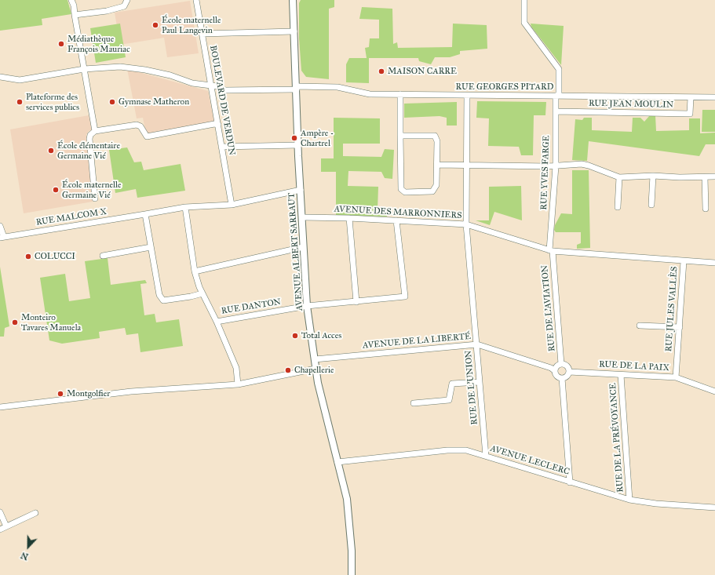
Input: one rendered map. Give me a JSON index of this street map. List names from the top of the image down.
{
  "streets": {
    "street": [
      "RUE GEORGES PITARD",
      "BOULEVARD DE VERDUN",
      "RUE JEAN MOULIN",
      "RUE YVES FARGE",
      "AVENUE DES MARRONNIERS",
      "RUE MALCOM X",
      "AVENUE ALBERT SARRAUT",
      "RUE DANTON",
      "RUE DE L'AVIATION",
      "RUE JULES VALLÈS",
      "AVENUE DE LA LIBERTÉ",
      "RUE DE LA PAIX",
      "RUE DE L'UNION",
      "RUE DE LA PRÉVOYANCE",
      "AVENUE LECLERC"
    ]
  },
  "crossings": [
    ["RUE GEORGES PITARD", "BOULEVARD DE VERDUN"],
    ["RUE GEORGES PITARD", "RUE JEAN MOULIN"],
    ["RUE GEORGES PITARD", "RUE YVES FARGE"],
    ["RUE GEORGES PITARD", "AVENUE ALBERT SARRAUT"],
    ["RUE GEORGES PITARD", "RUE DE L'UNION"],
    ["BOULEVARD DE VERDUN", "RUE MALCOM X"],
    ["RUE JEAN MOULIN", "RUE YVES FARGE"],
    ["RUE YVES FARGE", "AVENUE DES MARRONNIERS"],
    ["RUE YVES FARGE", "RUE DE L'AVIATION"],
    ["AVENUE DES MARRONNIERS", "AVENUE ALBERT SARRAUT"],
    ["AVENUE DES MARRONNIERS", "RUE DANTON"],
    ["AVENUE DES MARRONNIERS", "RUE DE L'AVIATION"],
    ["AVENUE DES MARRONNIERS", "RUE JULES VALLÈS"],
    ["AVENUE DES MARRONNIERS", "RUE DE L'UNION"],
    ["RUE MALCOM X", "AVENUE ALBERT SARRAUT"],
    ["AVENUE ALBERT SARRAUT", "RUE DANTON"],
    ["AVENUE ALBERT SARRAUT", "AVENUE DE LA LIBERTÉ"],
    ["AVENUE ALBERT SARRAUT", "AVENUE LECLERC"],
    ["RUE DE L'AVIATION", "AVENUE DE LA LIBERTÉ"],
    ["RUE DE L'AVIATION", "RUE DE LA PAIX"],
    ["RUE JULES VALLÈS", "RUE DE LA PAIX"],
    ["AVENUE DE LA LIBERTÉ", "RUE DE LA PAIX"],
    ["AVENUE DE LA LIBERTÉ", "RUE DE L'UNION"],
    ["RUE DE LA PAIX", "RUE DE LA PRÉVOYANCE"],
    ["RUE DE L'UNION", "AVENUE LECLERC"],
    ["RUE DE LA PRÉVOYANCE", "AVENUE LECLERC"]
  ],
  "places": [
    "École maternelle Paul Langevin",
    "Médiathèque François Mauriac",
    "MAISON CARRE",
    "Plateforme des services publics",
    "Gymnase Matheron",
    "Ampère - Chartrel",
    "École élémentaire Germaine Vié",
    "École maternelle Germaine Vié",
    "COLUCCI",
    "Monteiro Tavares Manuela",
    "Total Acces",
    "Chapellerie",
    "Montgolfier"
  ],
  "north": "bottom"
}
